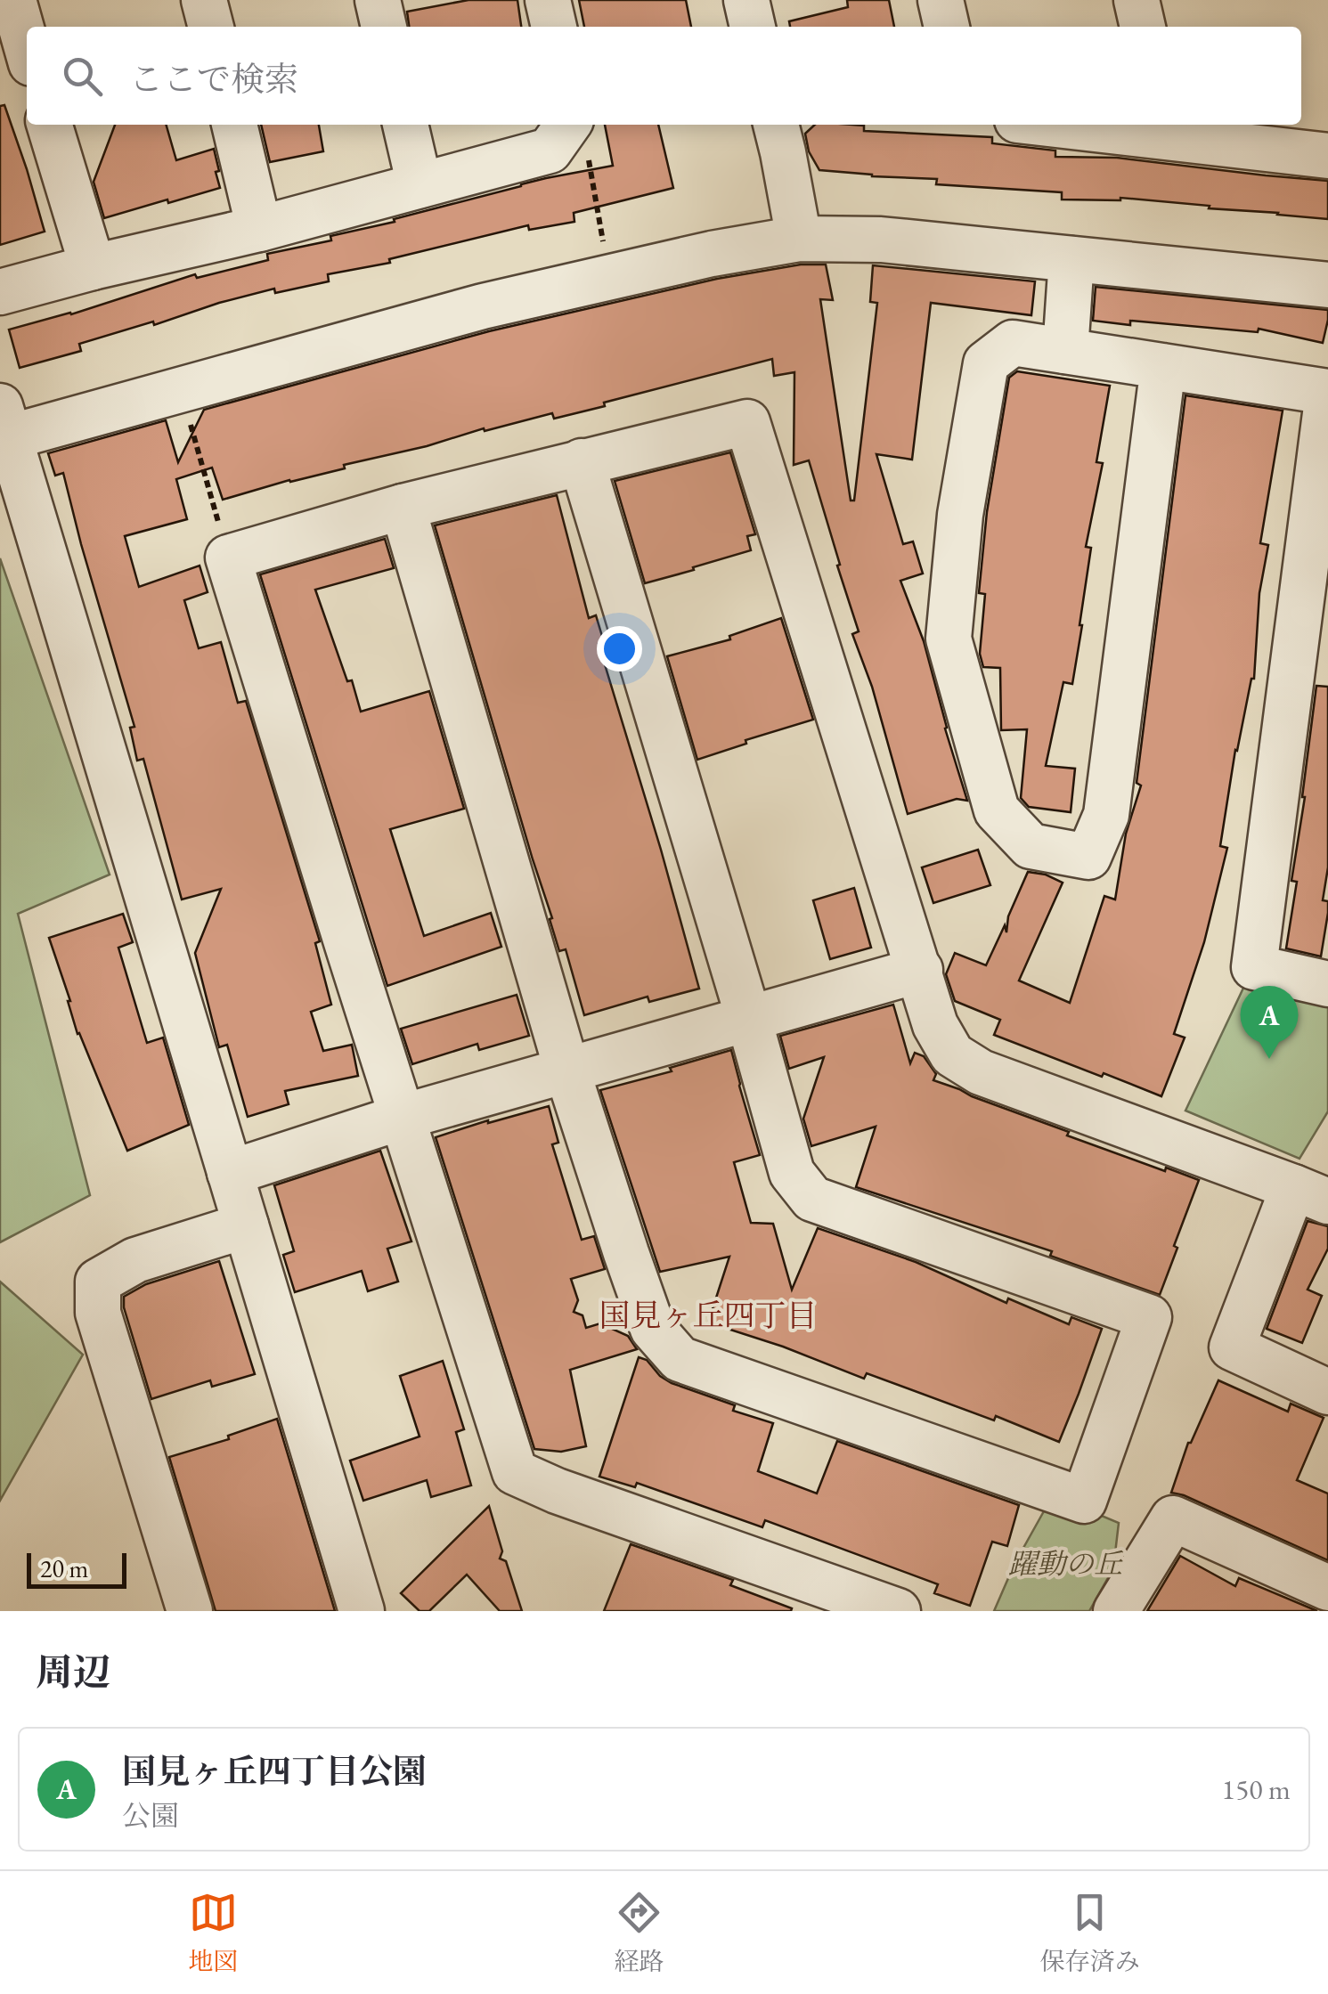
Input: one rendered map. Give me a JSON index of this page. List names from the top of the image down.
{
  "districts": ["国見ヶ丘四丁目"],
  "parks": ["躍動の丘"],
  "scale_bar": "20 m",
  "page": {
    "search": "ここで検索",
    "pins": "A",
    "scale": "20 m",
    "heading": "周辺",
    "list": [
      {
        "mark": "A",
        "name": "国見ヶ丘四丁目公園",
        "note": "公園",
        "value": "150 m"
      }
    ],
    "nav": ["地図", "経路", "保存済み"]
  }
}
